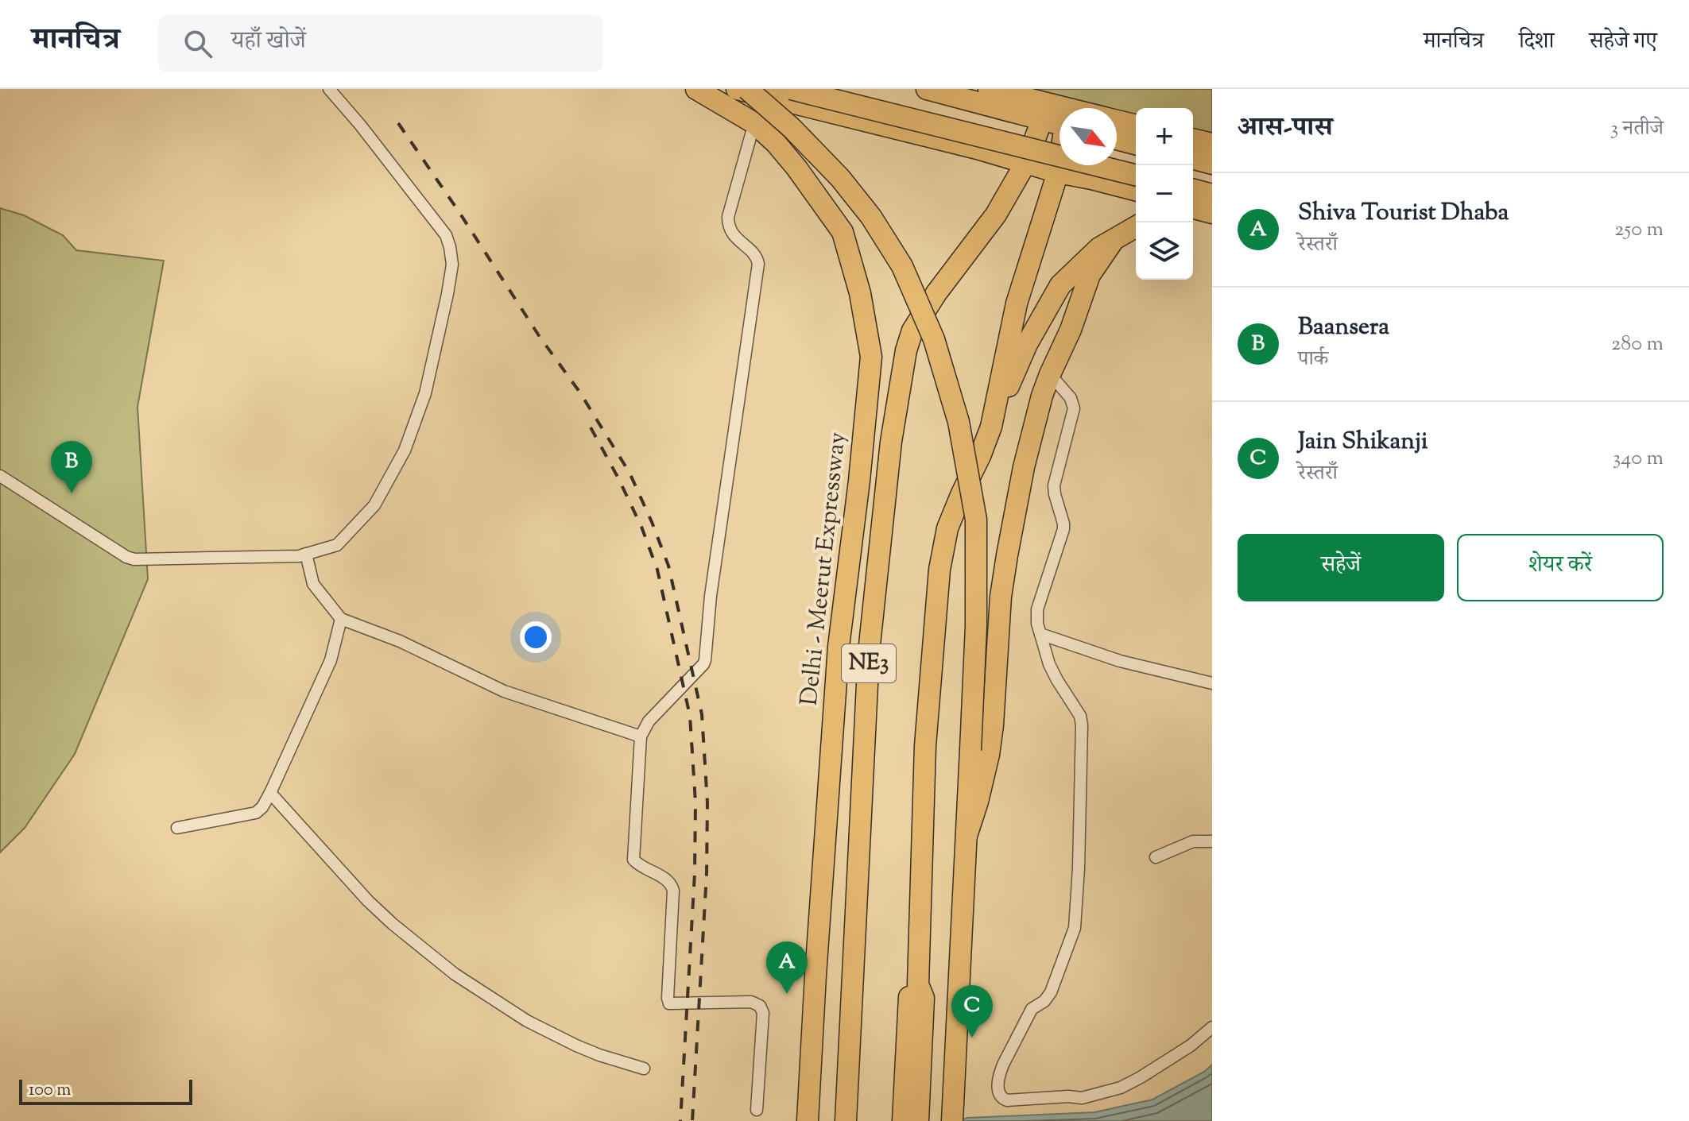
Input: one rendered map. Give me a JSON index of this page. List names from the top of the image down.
{
  "streets": {
    "highway": ["Delhi - Meerut Expressway", "NE3"]
  },
  "scale_bar": "100 m",
  "north": "bottom right",
  "page": {
    "header": "मानचित्र",
    "search": "यहाँ खोजें",
    "nav": ["मानचित्र", "दिशा", "सहेजे गए"],
    "heading": ["आस-पास", "3 नतीजे"],
    "map_buttons": ["+", "−"],
    "list": [
      {
        "mark": "A",
        "name": "Shiva Tourist Dhaba",
        "note": "रेस्तराँ",
        "value": "250 m"
      },
      {
        "mark": "B",
        "name": "Baansera",
        "note": "पार्क",
        "value": "280 m"
      },
      {
        "mark": "C",
        "name": "Jain Shikanji",
        "note": "रेस्तराँ",
        "value": "340 m"
      }
    ],
    "pins": ["B", "A", "C"],
    "buttons": ["सहेजें", "शेयर करें"],
    "scale": "100 m"
  }
}
